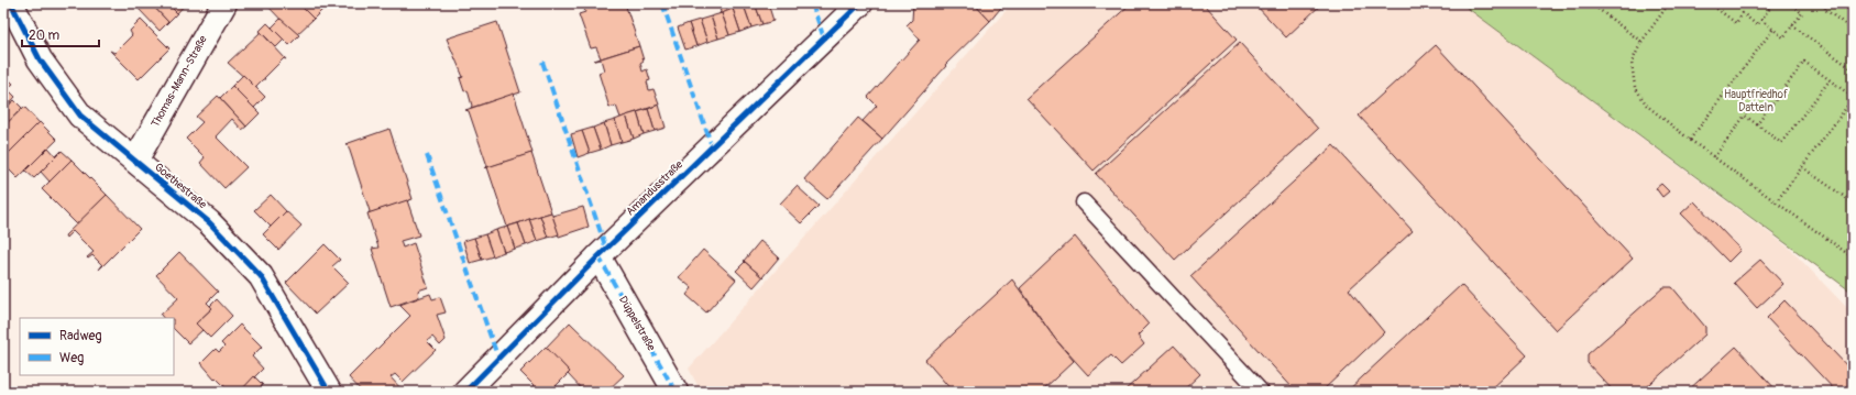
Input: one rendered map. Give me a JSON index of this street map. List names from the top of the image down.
{
  "streets": {
    "street": [
      "Thomas-Mann-Straße",
      "Goethestraße",
      "Amandusstraße",
      "Düppelstraße"
    ]
  },
  "crossings": [
    ["Thomas-Mann-Straße", "Goethestraße"],
    ["Amandusstraße", "Düppelstraße"]
  ],
  "parks": ["Hauptfriedhof Datteln"],
  "legend": ["Radweg", "Weg"],
  "scale_bar": "20 m"
}
